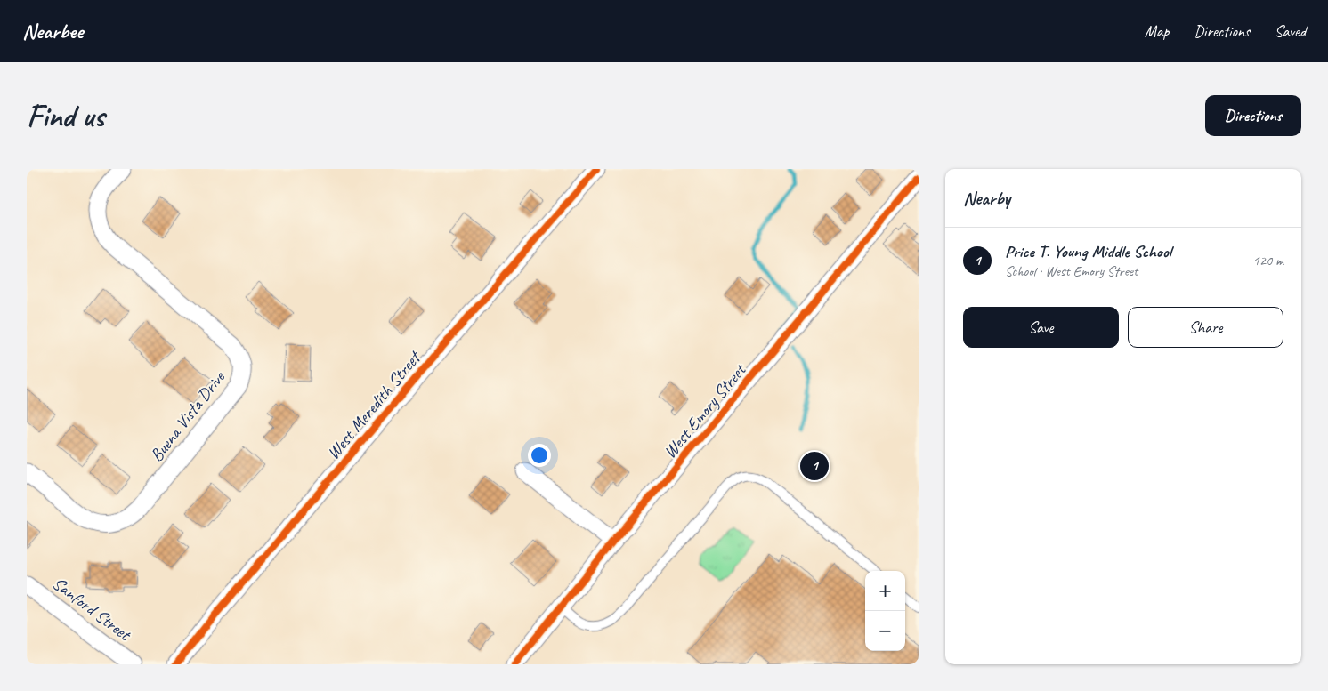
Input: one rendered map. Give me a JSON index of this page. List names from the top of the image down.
{
  "streets": {
    "street": [
      "West Meredith Street",
      "West Emory Street",
      "Buena Vista Drive",
      "Sanford Street"
    ]
  },
  "page": {
    "header": "Nearbee",
    "nav": ["Map", "Directions", "Saved"],
    "buttons": [
      "Directions",
      ["Save", "Share"]
    ],
    "title": "Find us",
    "heading": "Nearby",
    "list": [
      {
        "mark": "1",
        "name": "Price T. Young Middle School",
        "note": "School · West Emory Street",
        "value": "120 m"
      }
    ],
    "pins": "1",
    "map_buttons": ["+", "−"]
  }
}
